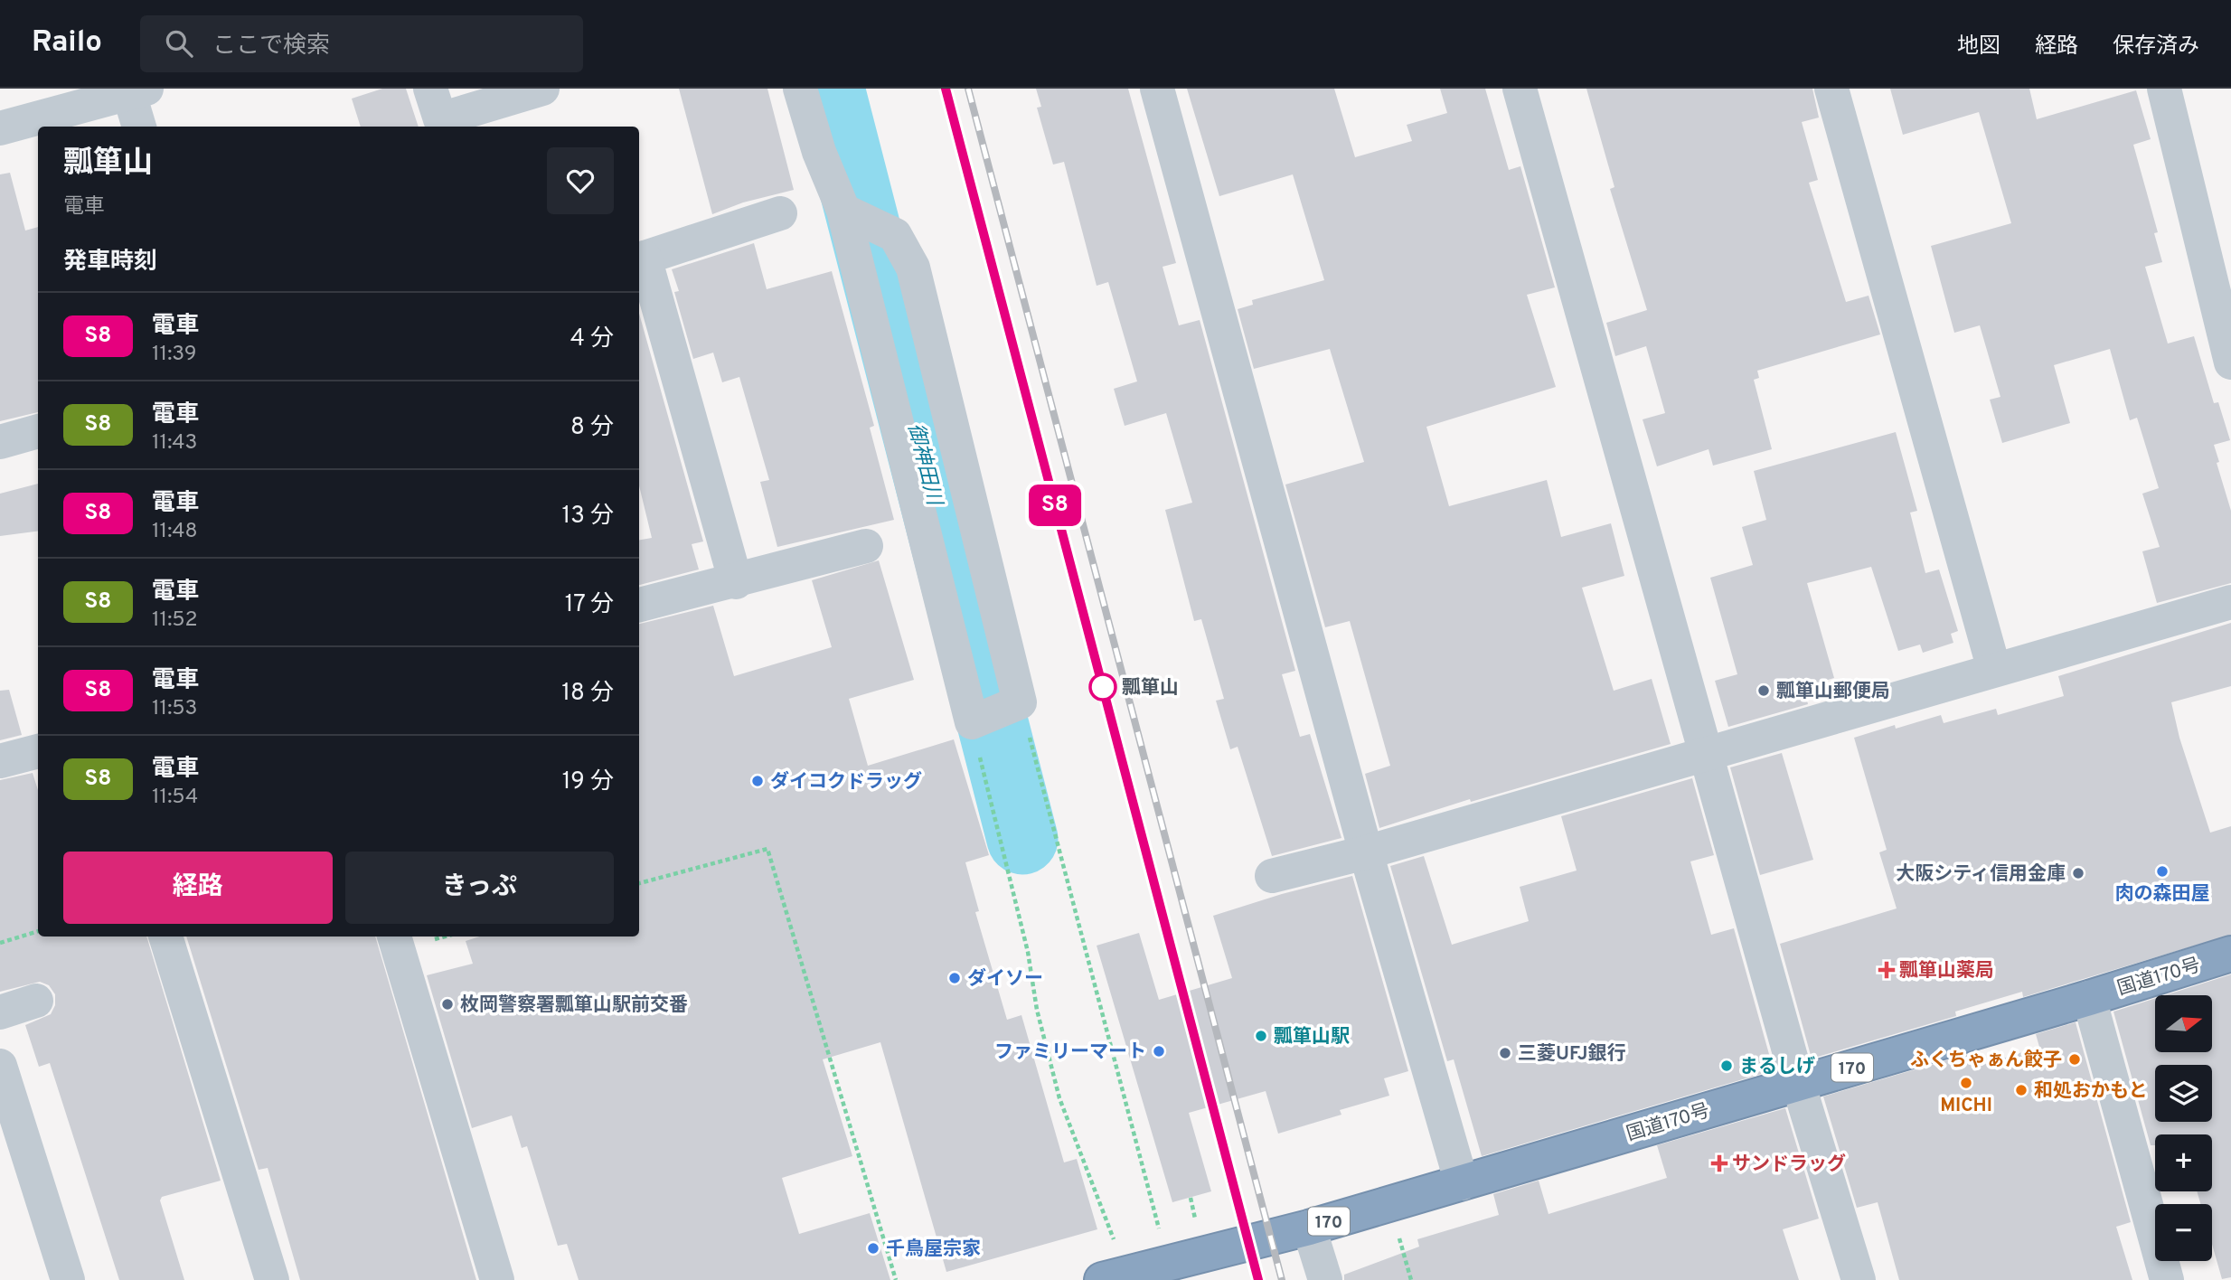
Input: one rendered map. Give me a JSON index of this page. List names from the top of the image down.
{
  "streets": {
    "highway": ["国道170号", "170"]
  },
  "water": ["御神田川"],
  "places": {
    "other": [
      "瓢箪山",
      "瓢箪山郵便局",
      "ダイコクドラッグ",
      "肉の森田屋",
      "大阪シティ信用金庫",
      "ダイソー",
      "枚岡警察署瓢箪山駅前交番",
      "瓢箪山駅",
      "ファミリーマート",
      "三菱UFJ銀行",
      "ふくちゃぁん餃子",
      "まるしげ",
      "MICHI",
      "和処おかもと",
      "千鳥屋宗家"
    ],
    "health": ["瓢箪山薬局", "サンドラッグ"]
  },
  "north": "right",
  "page": {
    "header": "Railo",
    "search": "ここで検索",
    "nav": ["地図", "経路", "保存済み"],
    "on_map": "S8",
    "heading": [
      ["瓢箪山", "電車"],
      "発車時刻"
    ],
    "list": [
      {
        "mark": "S8",
        "name": "電車",
        "note": "11:39",
        "value": "4 分"
      },
      {
        "mark": "S8",
        "name": "電車",
        "note": "11:43",
        "value": "8 分"
      },
      {
        "mark": "S8",
        "name": "電車",
        "note": "11:48",
        "value": "13 分"
      },
      {
        "mark": "S8",
        "name": "電車",
        "note": "11:52",
        "value": "17 分"
      },
      {
        "mark": "S8",
        "name": "電車",
        "note": "11:53",
        "value": "18 分"
      },
      {
        "mark": "S8",
        "name": "電車",
        "note": "11:54",
        "value": "19 分"
      }
    ],
    "buttons": ["経路", "きっぷ"],
    "map_buttons": ["+", "−"]
  }
}
